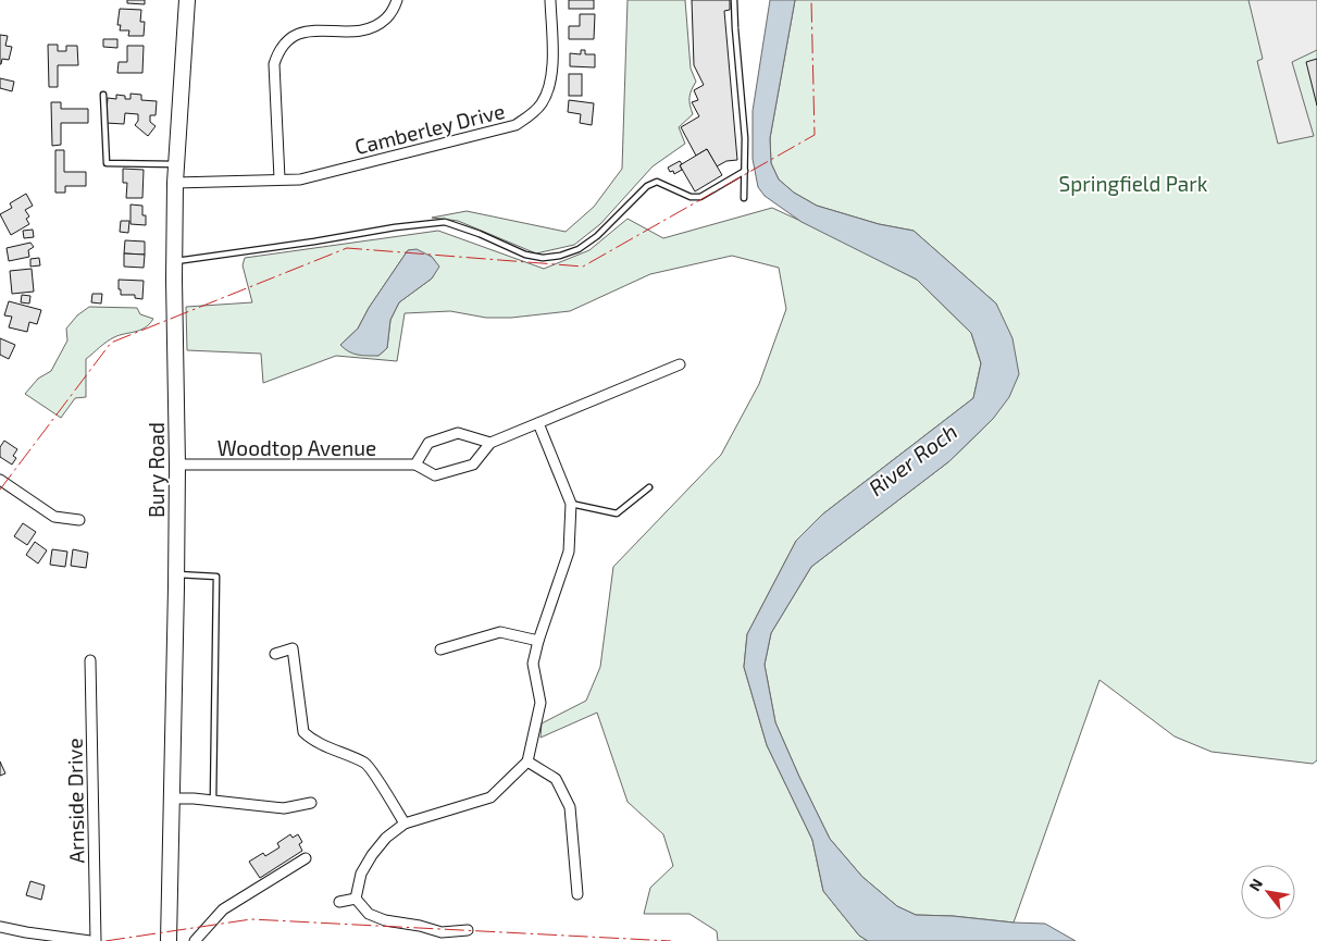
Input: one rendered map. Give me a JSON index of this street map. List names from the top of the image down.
{
  "streets": {
    "main road": ["Bury Road"],
    "street": ["Camberley Drive", "Woodtop Avenue", "Arnside Drive"]
  },
  "crossings": [
    ["Camberley Drive", "Bury Road"],
    ["Woodtop Avenue", "Bury Road"]
  ],
  "water": ["River Roch"],
  "parks": ["Springfield Park"],
  "north": "top left"
}
